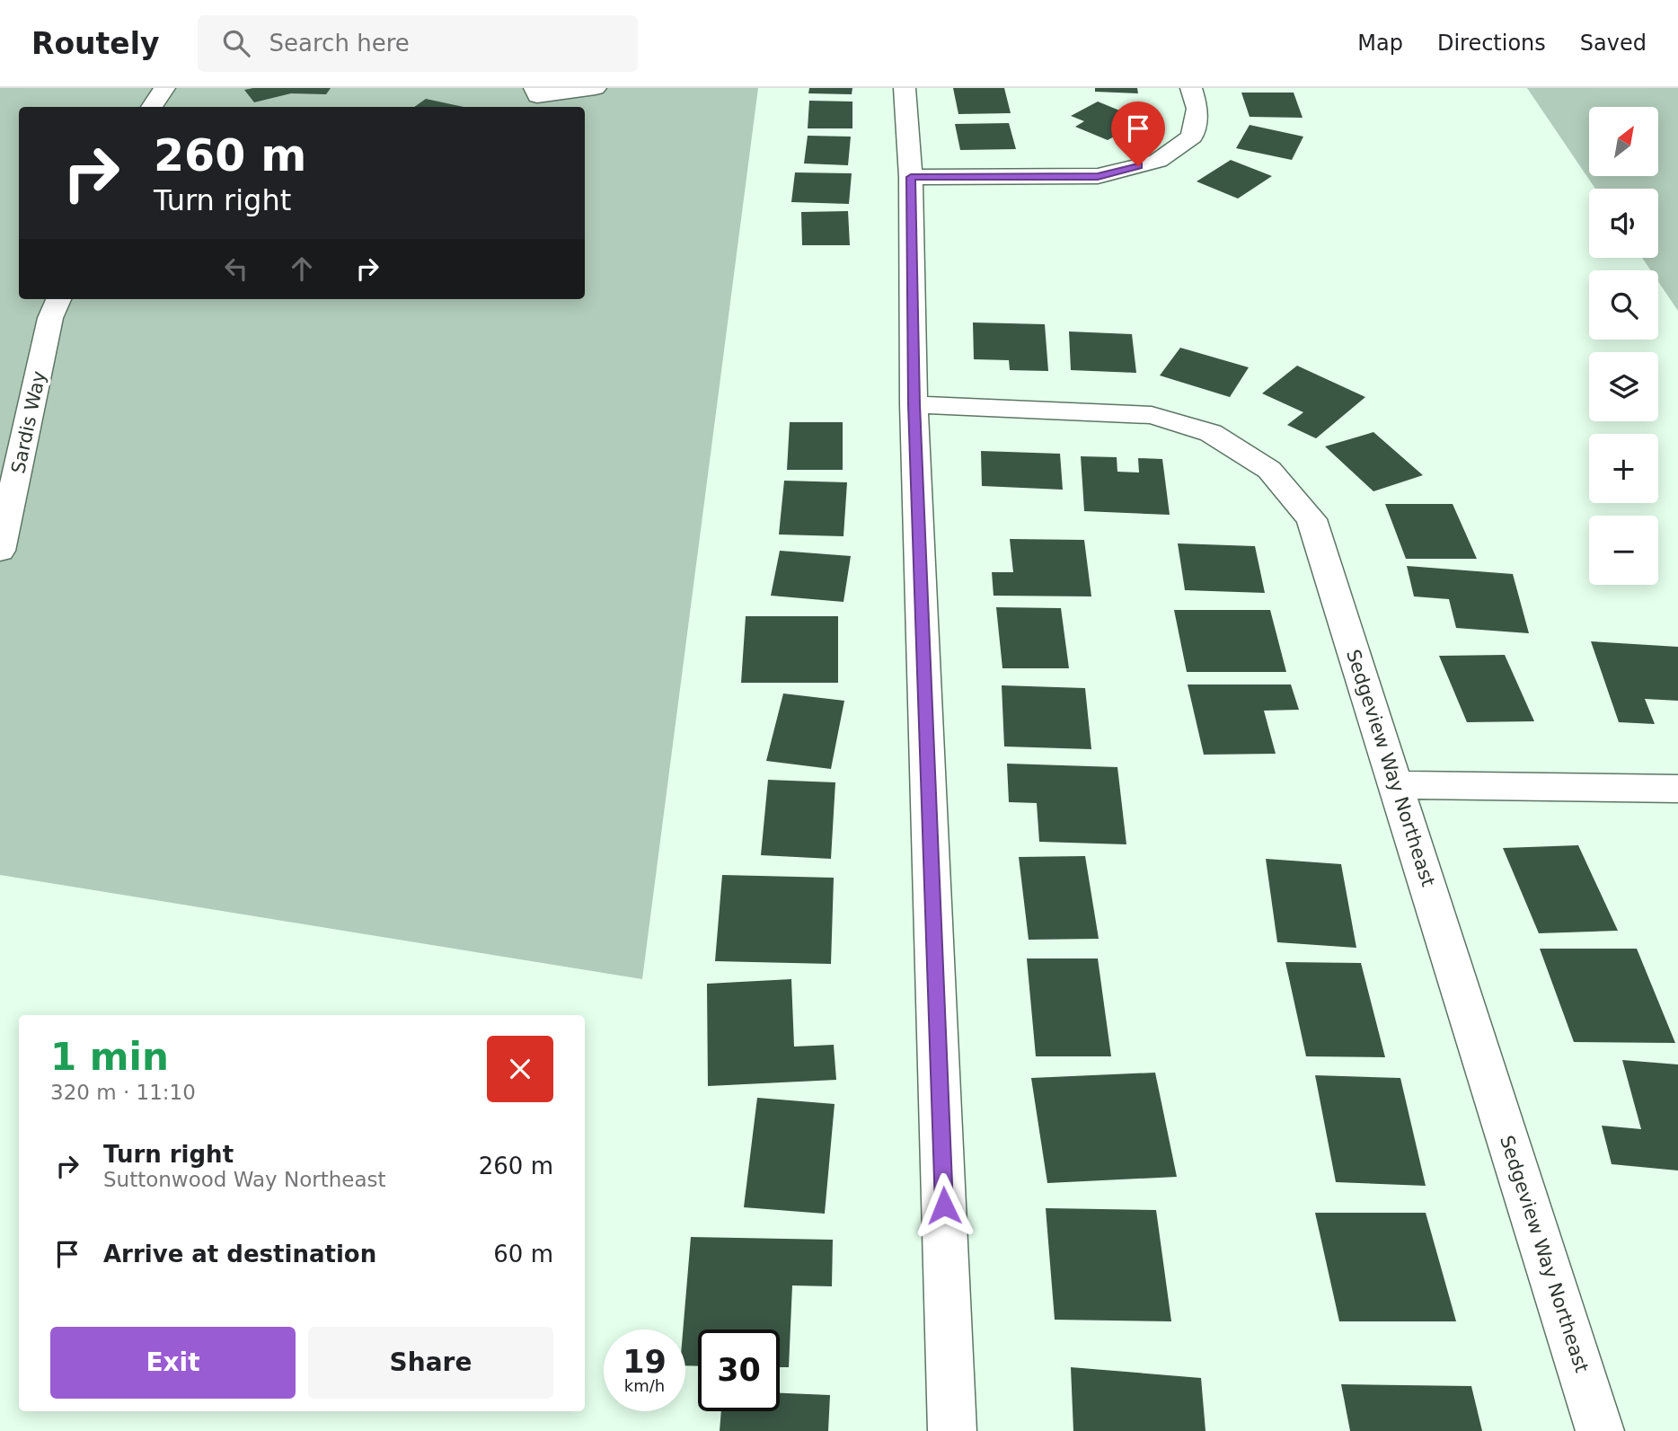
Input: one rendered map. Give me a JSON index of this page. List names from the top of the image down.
{
  "streets": {
    "street": ["Sardis Way", "Sedgeview Way Northeast"]
  },
  "north": "top right",
  "page": {
    "header": "Routely",
    "search": "Search here",
    "nav": ["Map", "Directions", "Saved"],
    "map_buttons": ["+", "−"],
    "turn": ["260 m", "Turn right"],
    "heading": ["1 min", "320 m · 11:10"],
    "list": [
      {
        "name": "Turn right",
        "note": "Suttonwood Way Northeast",
        "value": "260 m"
      },
      {
        "name": "Arrive at destination",
        "value": "60 m"
      }
    ],
    "buttons": ["Exit", "Share"],
    "speed": "19 km/h",
    "limit": "30"
  }
}
